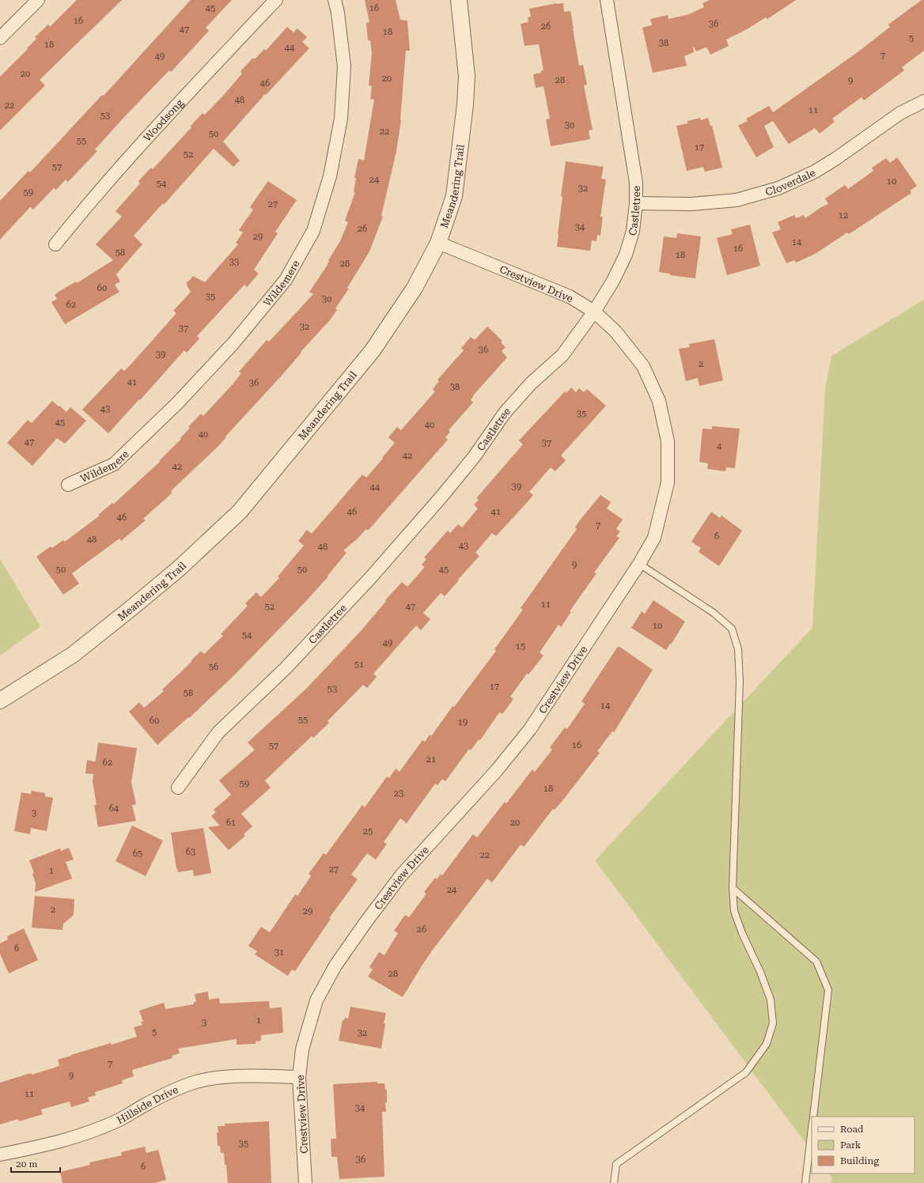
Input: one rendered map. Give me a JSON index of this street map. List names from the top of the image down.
{
  "streets": {
    "street": [
      "Woodsong",
      "Cloverdale",
      "Meandering Trail",
      "Castletree",
      "Wildemere",
      "Crestview Drive",
      "Hillside Drive"
    ]
  },
  "crossings": [
    ["Cloverdale", "Castletree"],
    ["Meandering Trail", "Crestview Drive"],
    ["Castletree", "Crestview Drive"],
    ["Crestview Drive", "Hillside Drive"]
  ],
  "house_numbers": [
    "45",
    "16",
    "16",
    "36",
    "26",
    "47",
    "18",
    "5",
    "38",
    "18",
    "44",
    "7",
    "49",
    "20",
    "20",
    "28",
    "9",
    "46",
    "48",
    "22",
    "11",
    "53",
    "30",
    "22",
    "50",
    "55",
    "17",
    "52",
    "57",
    "24",
    "10",
    "54",
    "32",
    "59",
    "27",
    "12",
    "34",
    "26",
    "29",
    "14",
    "16",
    "58",
    "18",
    "33",
    "28",
    "60",
    "35",
    "30",
    "62",
    "32",
    "37",
    "36",
    "39",
    "2",
    "41",
    "36",
    "38",
    "43",
    "35",
    "45",
    "40",
    "40",
    "47",
    "37",
    "4",
    "42",
    "42",
    "39",
    "44",
    "46",
    "41",
    "46",
    "7",
    "6",
    "48",
    "43",
    "48",
    "9",
    "50",
    "50",
    "45",
    "11",
    "52",
    "47",
    "10",
    "54",
    "49",
    "15",
    "51",
    "56",
    "17",
    "53",
    "58",
    "14",
    "55",
    "60",
    "19",
    "16",
    "57",
    "21",
    "62",
    "59",
    "18",
    "23",
    "64",
    "3",
    "61",
    "20",
    "25",
    "63",
    "65",
    "22",
    "27",
    "1",
    "24",
    "2",
    "29",
    "26",
    "6",
    "31",
    "28",
    "1",
    "3",
    "5",
    "32",
    "7",
    "9",
    "11",
    "34",
    "35",
    "36",
    "6"
  ],
  "legend": ["Road", "Park", "Building"],
  "scale_bar": "20 m"
}
